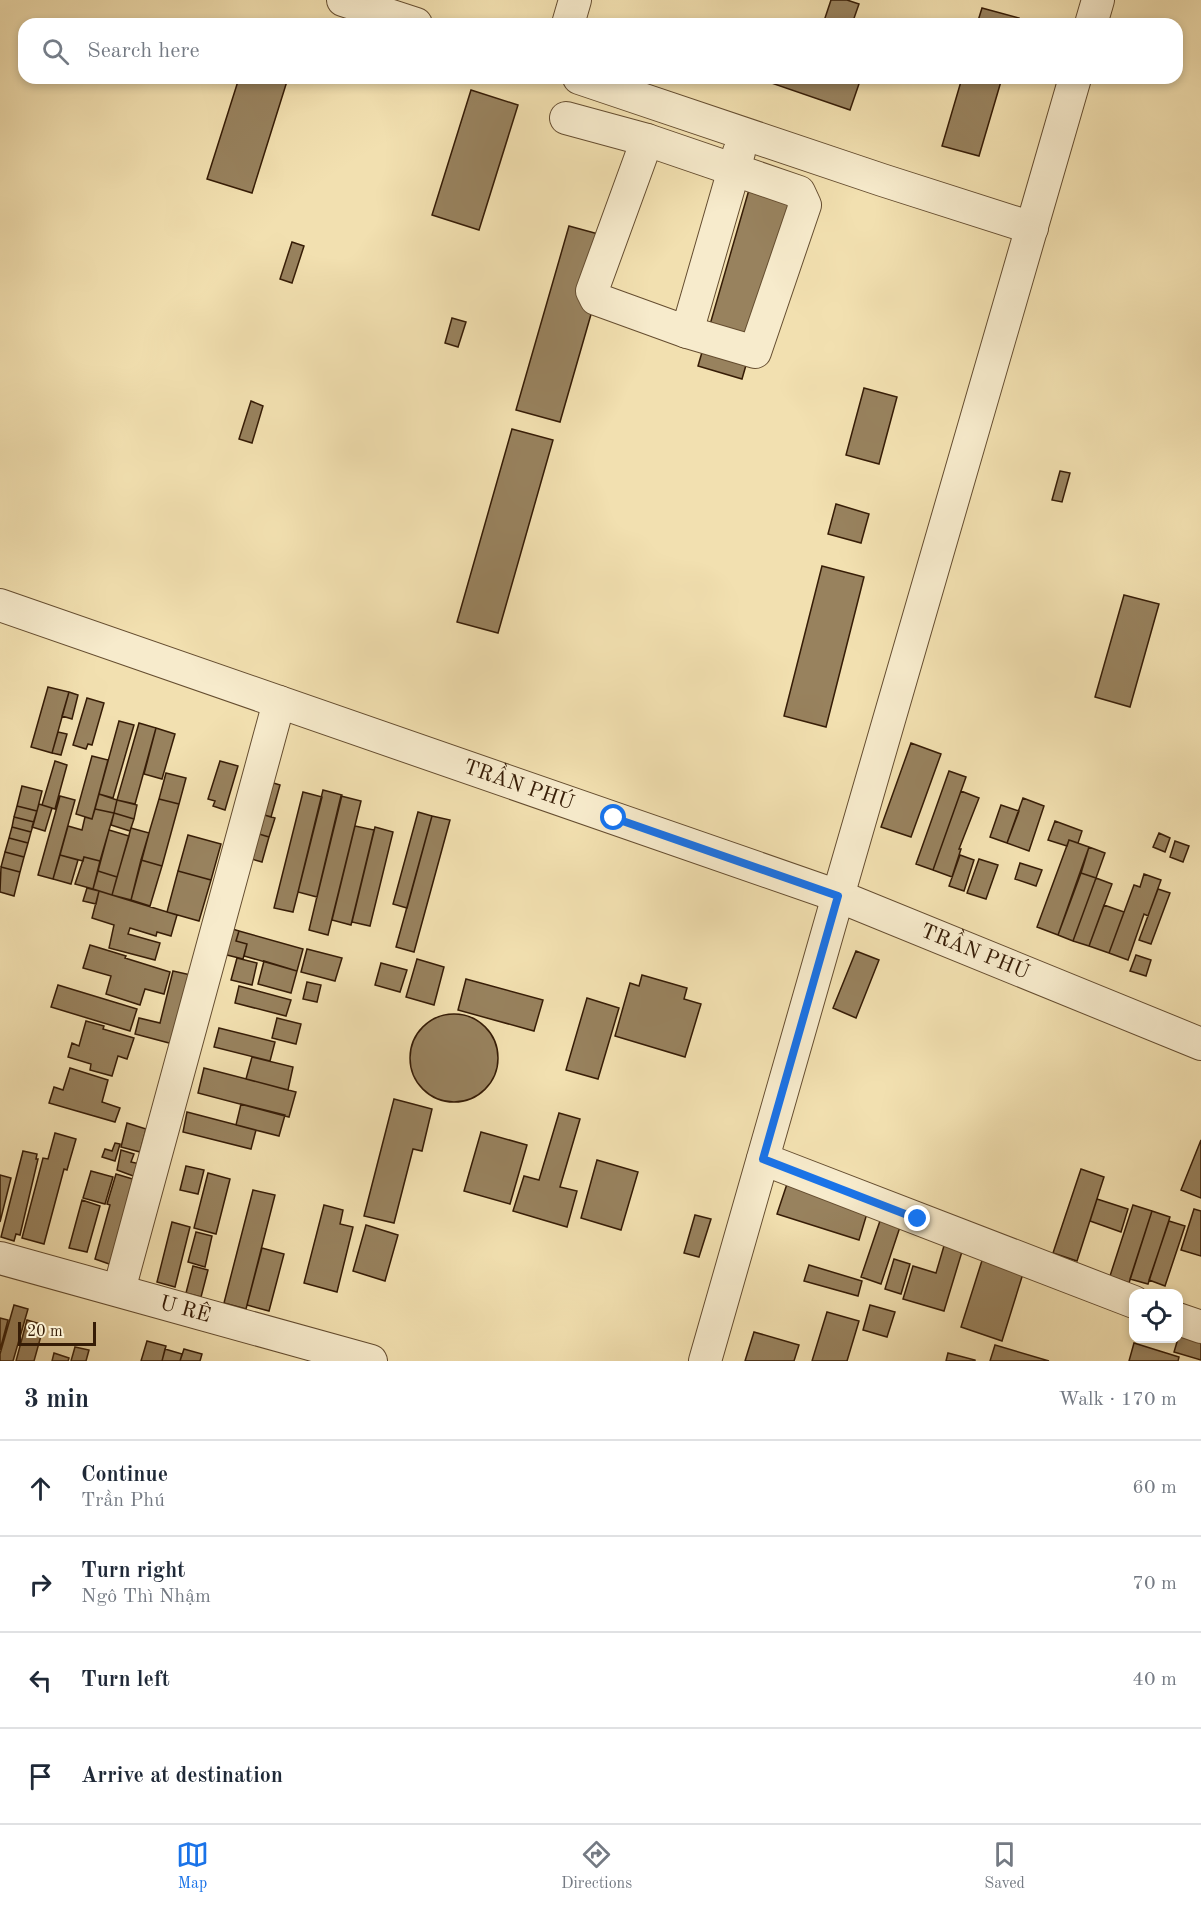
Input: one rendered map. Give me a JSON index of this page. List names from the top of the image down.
{
  "streets": {
    "street": ["TRẦN PHÚ", "U RÊ"]
  },
  "scale_bar": "20 m",
  "page": {
    "search": "Search here",
    "scale": "20 m",
    "heading": ["3 min", "Walk · 170 m"],
    "list": [
      ["Continue", "Trần Phú", "60 m"],
      ["Turn right", "Ngô Thì Nhậm", "70 m"],
      ["Turn left", "40 m"],
      "Arrive at destination"
    ],
    "nav": ["Map", "Directions", "Saved"]
  }
}
